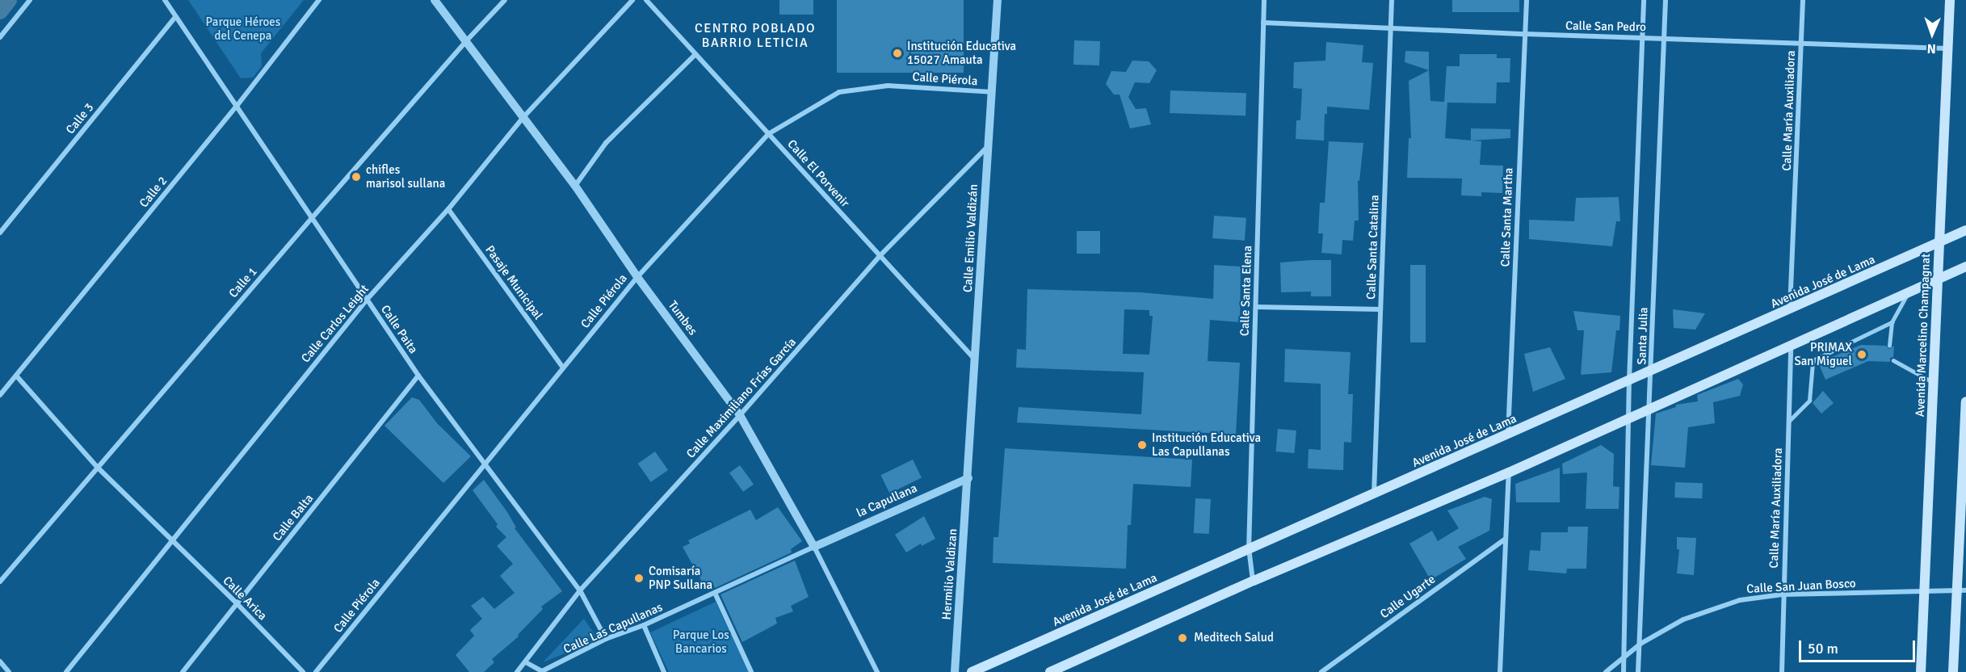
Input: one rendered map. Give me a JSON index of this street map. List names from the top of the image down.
{
  "streets": {
    "main road": ["Avenida José de Lama", "Avenida Marcelino Champagnat"],
    "street": [
      "Calle San Pedro",
      "Calle Piérola",
      "Calle María Auxiliadora",
      "Calle 3",
      "Calle El Porvenir",
      "Calle 2",
      "Calle Santa Martha",
      "Calle Emilio Valdizán",
      "Calle Santa Catalina",
      "Calle 1",
      "Pasaje Municipal",
      "Calle Santa Elena",
      "Tumbes",
      "Calle Carlos Leight",
      "Calle Paita",
      "Santa Julia",
      "Calle Maximiliano Frías García",
      "la Capullana",
      "Calle Balta",
      "Hermilio Valdizan",
      "Calle San Juan Bosco",
      "Calle Ugarte",
      "Calle Arica",
      "Calle Las Capullanas"
    ]
  },
  "crossings": [
    ["Calle San Pedro", "Calle María Auxiliadora"],
    ["Calle San Pedro", "Calle Santa Martha"],
    ["Calle San Pedro", "Calle Santa Catalina"],
    ["Calle San Pedro", "Calle Santa Elena"],
    ["Calle San Pedro", "Avenida Marcelino Champagnat"],
    ["Calle San Pedro", "Santa Julia"],
    ["Calle Piérola", "Calle El Porvenir"],
    ["Calle Piérola", "Calle Emilio Valdizán"],
    ["Calle Piérola", "Pasaje Municipal"],
    ["Calle Piérola", "Tumbes"],
    ["Calle Piérola", "Calle Paita"],
    ["Calle María Auxiliadora", "Avenida José de Lama"],
    ["Calle María Auxiliadora", "Calle San Juan Bosco"],
    ["Calle 3", "Calle Paita"],
    ["Calle El Porvenir", "Calle Emilio Valdizán"],
    ["Calle El Porvenir", "Calle Maximiliano Frías García"],
    ["Calle 2", "Calle Paita"],
    ["Calle 2", "Calle Arica"],
    ["Calle Santa Martha", "Avenida José de Lama"],
    ["Calle Emilio Valdizán", "Calle Maximiliano Frías García"],
    ["Calle Emilio Valdizán", "la Capullana"],
    ["Calle Emilio Valdizán", "Hermilio Valdizan"],
    ["Calle Santa Catalina", "Avenida José de Lama"],
    ["Avenida José de Lama", "Calle Santa Elena"],
    ["Avenida José de Lama", "Avenida Marcelino Champagnat"],
    ["Avenida José de Lama", "Santa Julia"],
    ["Calle 1", "Tumbes"],
    ["Calle 1", "Calle Paita"],
    ["Calle 1", "Calle Arica"],
    ["Pasaje Municipal", "Calle Carlos Leight"],
    ["Tumbes", "Calle Carlos Leight"],
    ["Tumbes", "Calle Maximiliano Frías García"],
    ["Tumbes", "la Capullana"],
    ["Tumbes", "Calle Las Capullanas"],
    ["Calle Carlos Leight", "Calle Paita"],
    ["Calle Carlos Leight", "Calle Arica"],
    ["Calle Paita", "Calle Maximiliano Frías García"],
    ["Calle Paita", "Calle Balta"],
    ["Calle Paita", "Calle Las Capullanas"],
    ["Avenida Marcelino Champagnat", "Calle San Juan Bosco"],
    ["Santa Julia", "Calle San Juan Bosco"],
    ["Calle Maximiliano Frías García", "Calle Las Capullanas"],
    ["la Capullana", "Hermilio Valdizan"],
    ["la Capullana", "Calle Las Capullanas"],
    ["Calle Balta", "Calle Arica"]
  ],
  "districts": ["CENTRO POBLADO BARRIO LETICIA"],
  "parks": ["Parque Héroes del Cenepa", "Parque Los Bancarios"],
  "places": [
    "Institución Educativa 15027 Amauta",
    "chifles marisol sullana",
    "PRIMAX San Miguel",
    "Institución Educativa Las Capullanas",
    "Comisaría PNP Sullana",
    "Meditech Salud"
  ],
  "scale_bar": "50 m",
  "north": "bottom"
}
